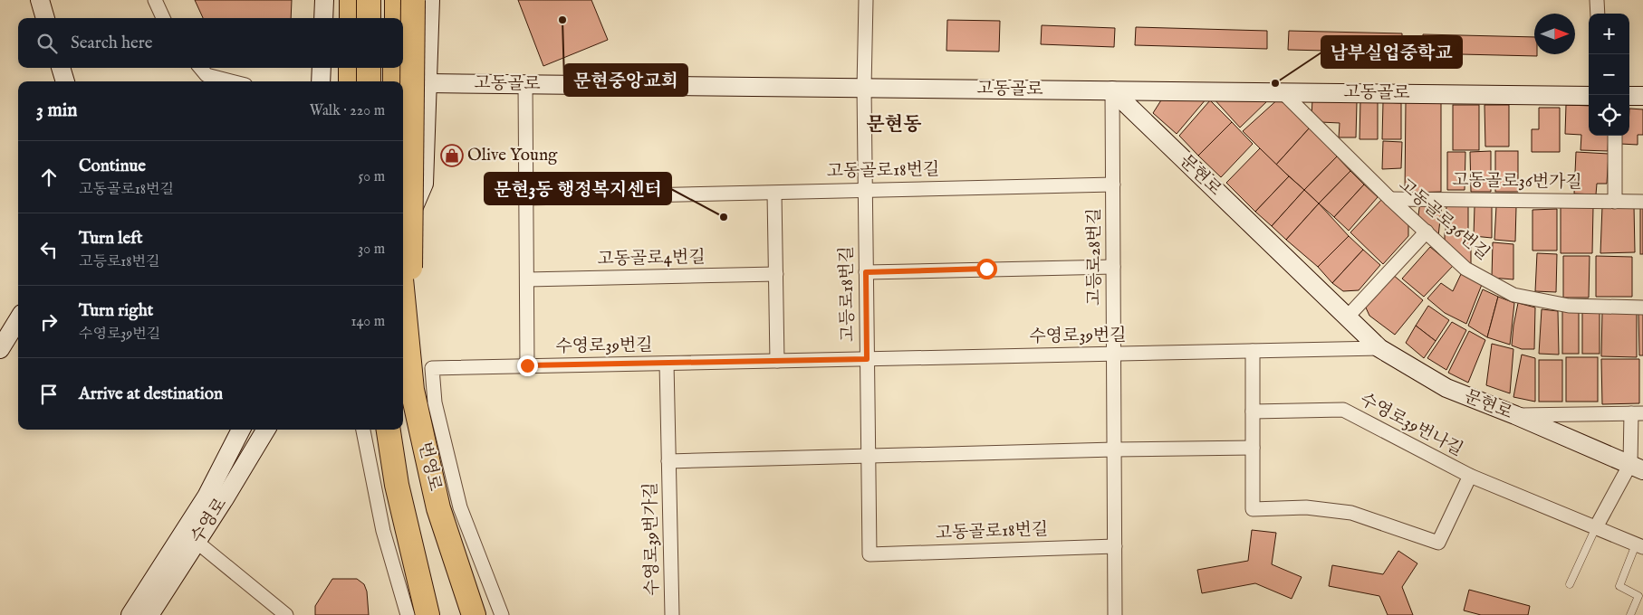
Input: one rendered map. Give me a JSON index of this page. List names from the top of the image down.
{
  "streets": {
    "highway": ["번영로"],
    "street": [
      "고동골로",
      "고동골로18번길",
      "문현로",
      "고동골로36번가길",
      "고동골로36번길",
      "고등로28번길",
      "고동골로4번길",
      "고등로18번길",
      "수영로39번길",
      "수영로39번나길",
      "수영로",
      "수영로39번가길"
    ]
  },
  "crossings": [
    ["고동골로", "문현로"],
    ["고동골로", "고동골로36번길"],
    ["고동골로", "고등로28번길"],
    ["고동골로", "고등로18번길"],
    ["고동골로18번길", "고등로28번길"],
    ["고동골로18번길", "고등로18번길"],
    ["문현로", "고등로28번길"],
    ["문현로", "수영로39번길"],
    ["고동골로36번가길", "고동골로36번길"],
    ["고등로28번길", "수영로39번길"],
    ["고등로18번길", "수영로39번길"],
    ["고등로18번길", "수영로39번가길"],
    ["수영로39번길", "수영로39번나길"],
    ["수영로39번길", "수영로39번가길"]
  ],
  "districts": ["문현동"],
  "places": {
    "other": ["문현중앙교회", "남부실업중학교", "문현3동 행정복지센터"],
    "shop": ["Olive Young"]
  },
  "north": "right",
  "page": {
    "map_buttons": ["+", "−"],
    "search": "Search here",
    "heading": ["3 min", "Walk · 220 m"],
    "list": [
      ["Continue", "고동골로18번길", "50 m"],
      ["Turn left", "고등로18번길", "30 m"],
      ["Turn right", "수영로39번길", "140 m"],
      "Arrive at destination"
    ]
  }
}
